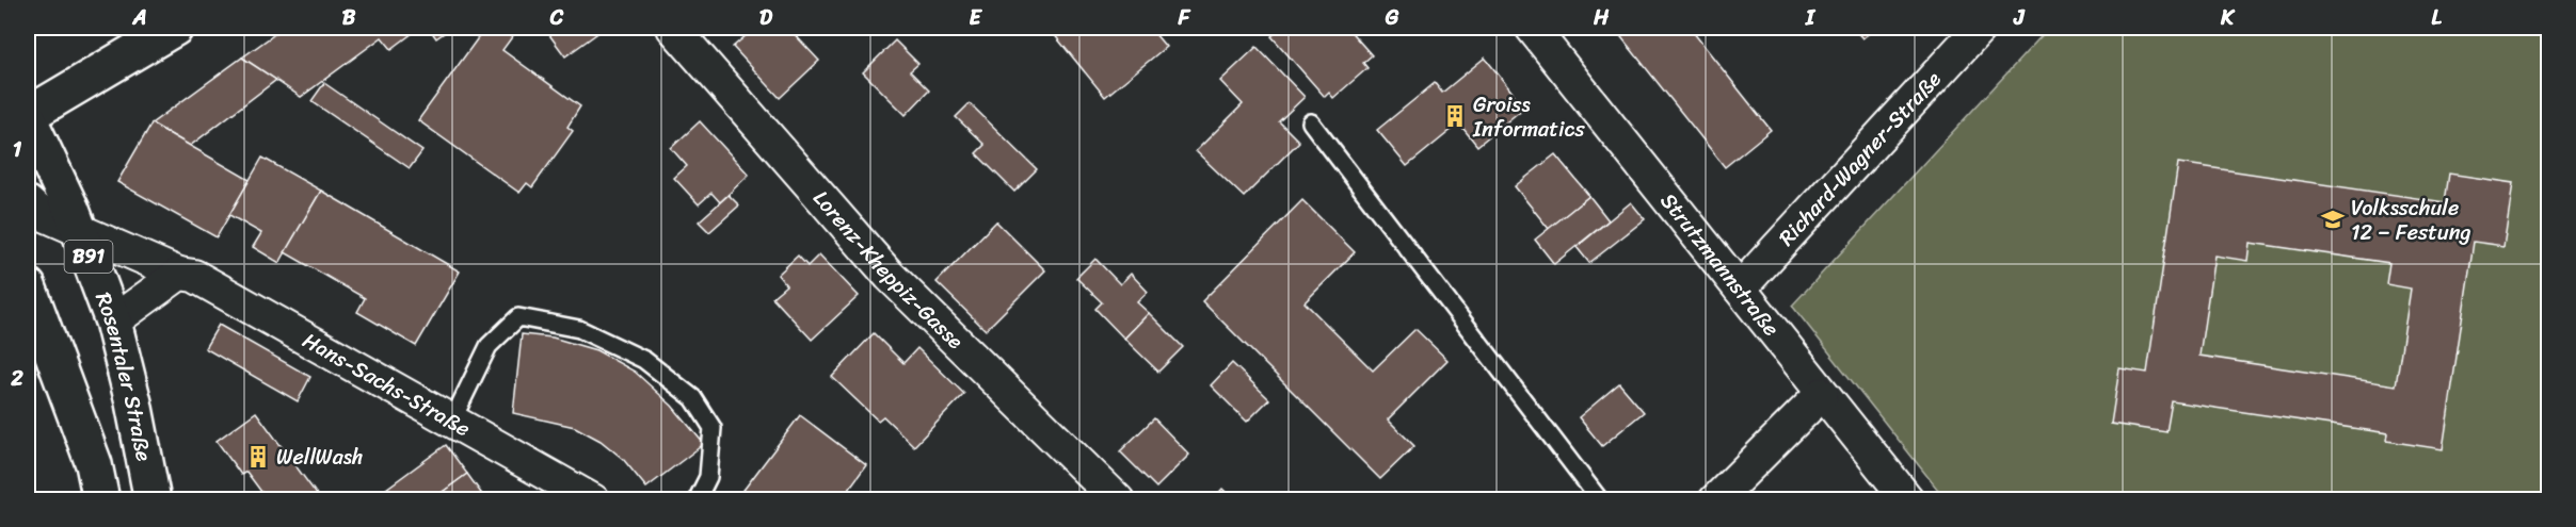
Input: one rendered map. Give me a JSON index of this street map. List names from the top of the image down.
{
  "streets": {
    "main road": ["B91", "Rosentaler Straße"],
    "street": [
      "Richard-Wagner-Straße",
      "Strutzmannstraße",
      "Lorenz-Kheppiz-Gasse",
      "Hans-Sachs-Straße"
    ]
  },
  "crossings": [
    ["Richard-Wagner-Straße", "Strutzmannstraße"],
    ["Rosentaler Straße", "Hans-Sachs-Straße"]
  ],
  "places": {
    "building": ["Groiss Informatics", "WellWash"],
    "school or university": ["Volksschule 12 – Festung"]
  },
  "grid": {
    "columns": [
      "A",
      "B",
      "C",
      "D",
      "E",
      "F",
      "G",
      "H",
      "I",
      "J",
      "K",
      "L"
    ],
    "rows": ["1", "2"]
  }
}
